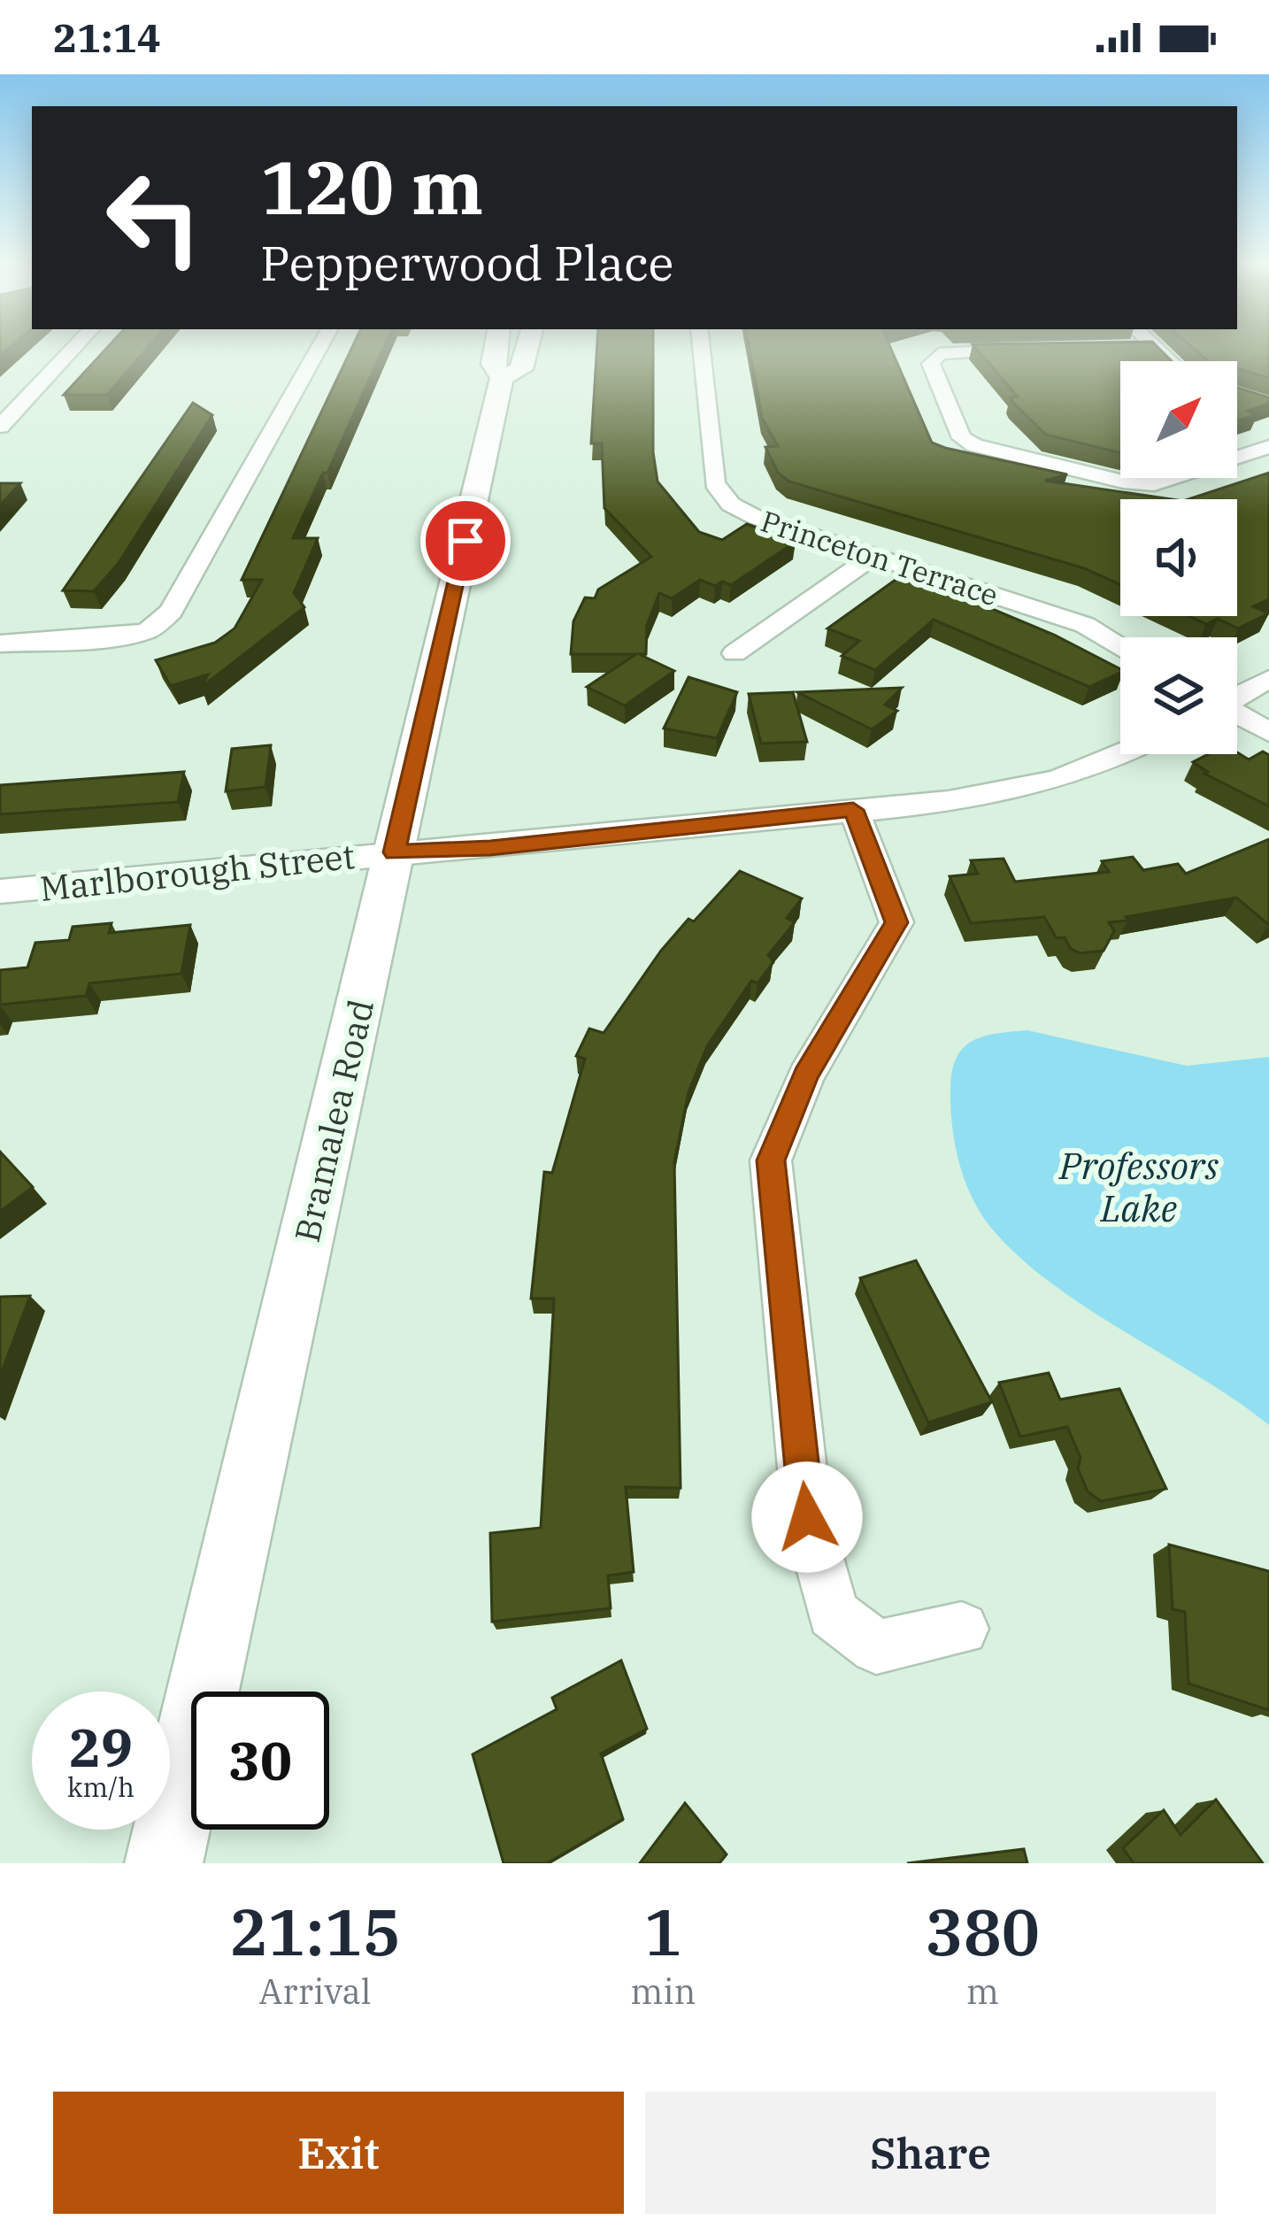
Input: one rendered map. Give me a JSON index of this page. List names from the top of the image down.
{
  "streets": {
    "main road": ["Bramalea Road"],
    "street": ["Princeton Terrace", "Marlborough Street"]
  },
  "crossings": [
    ["Marlborough Street", "Bramalea Road"]
  ],
  "water": ["Professors Lake"],
  "north": "top right",
  "page": {
    "status": "21:14",
    "turn": ["120 m", "Pepperwood Place"],
    "speed": "29 km/h",
    "limit": "30",
    "eta": [
      "21:15",
      "Arrival",
      "1",
      "min",
      "380",
      "m"
    ],
    "buttons": ["Exit", "Share"]
  }
}
